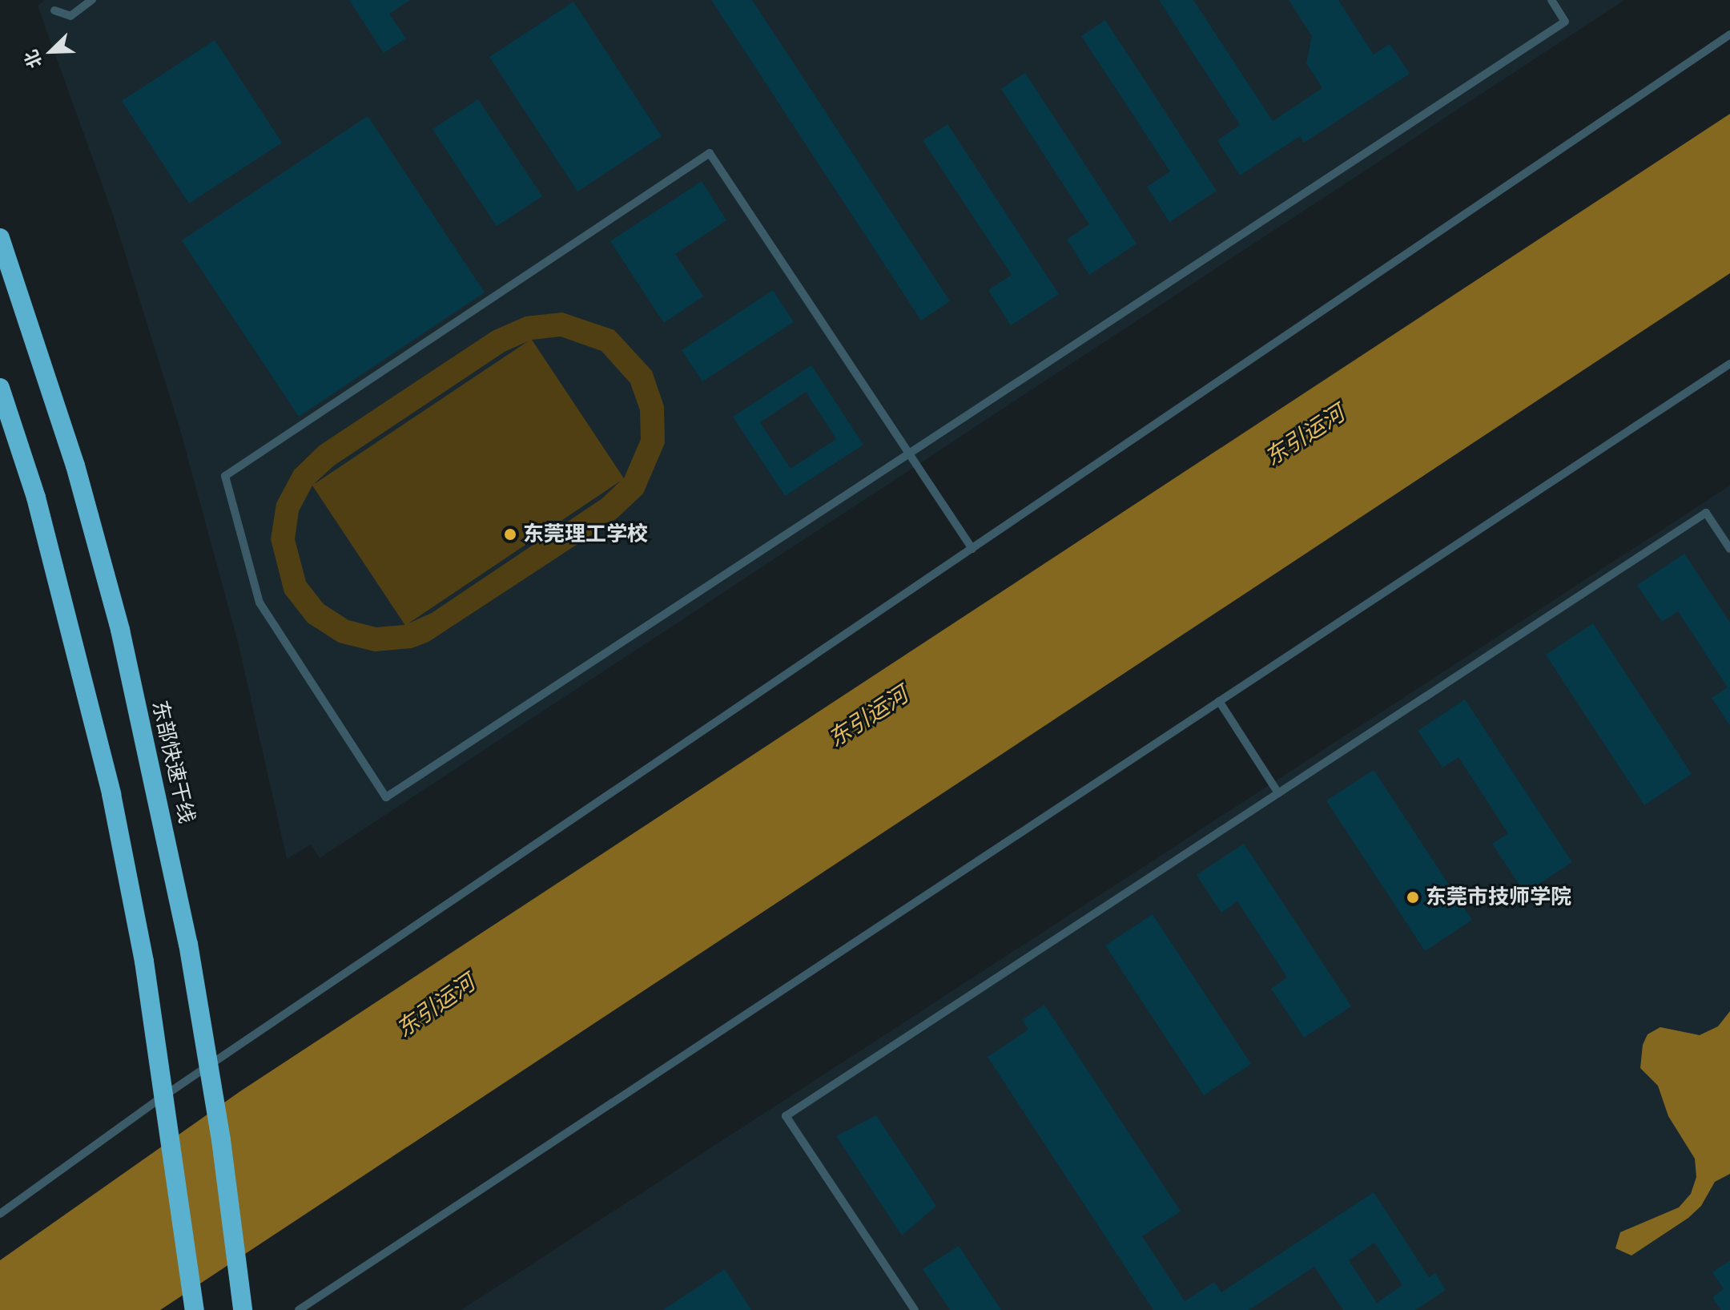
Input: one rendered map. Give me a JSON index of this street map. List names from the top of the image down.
{
  "streets": {
    "highway": ["东部快速干线"]
  },
  "water": ["东引运河"],
  "places": ["东莞理工学校", "东莞市技师学院"],
  "north": "bottom left"
}
